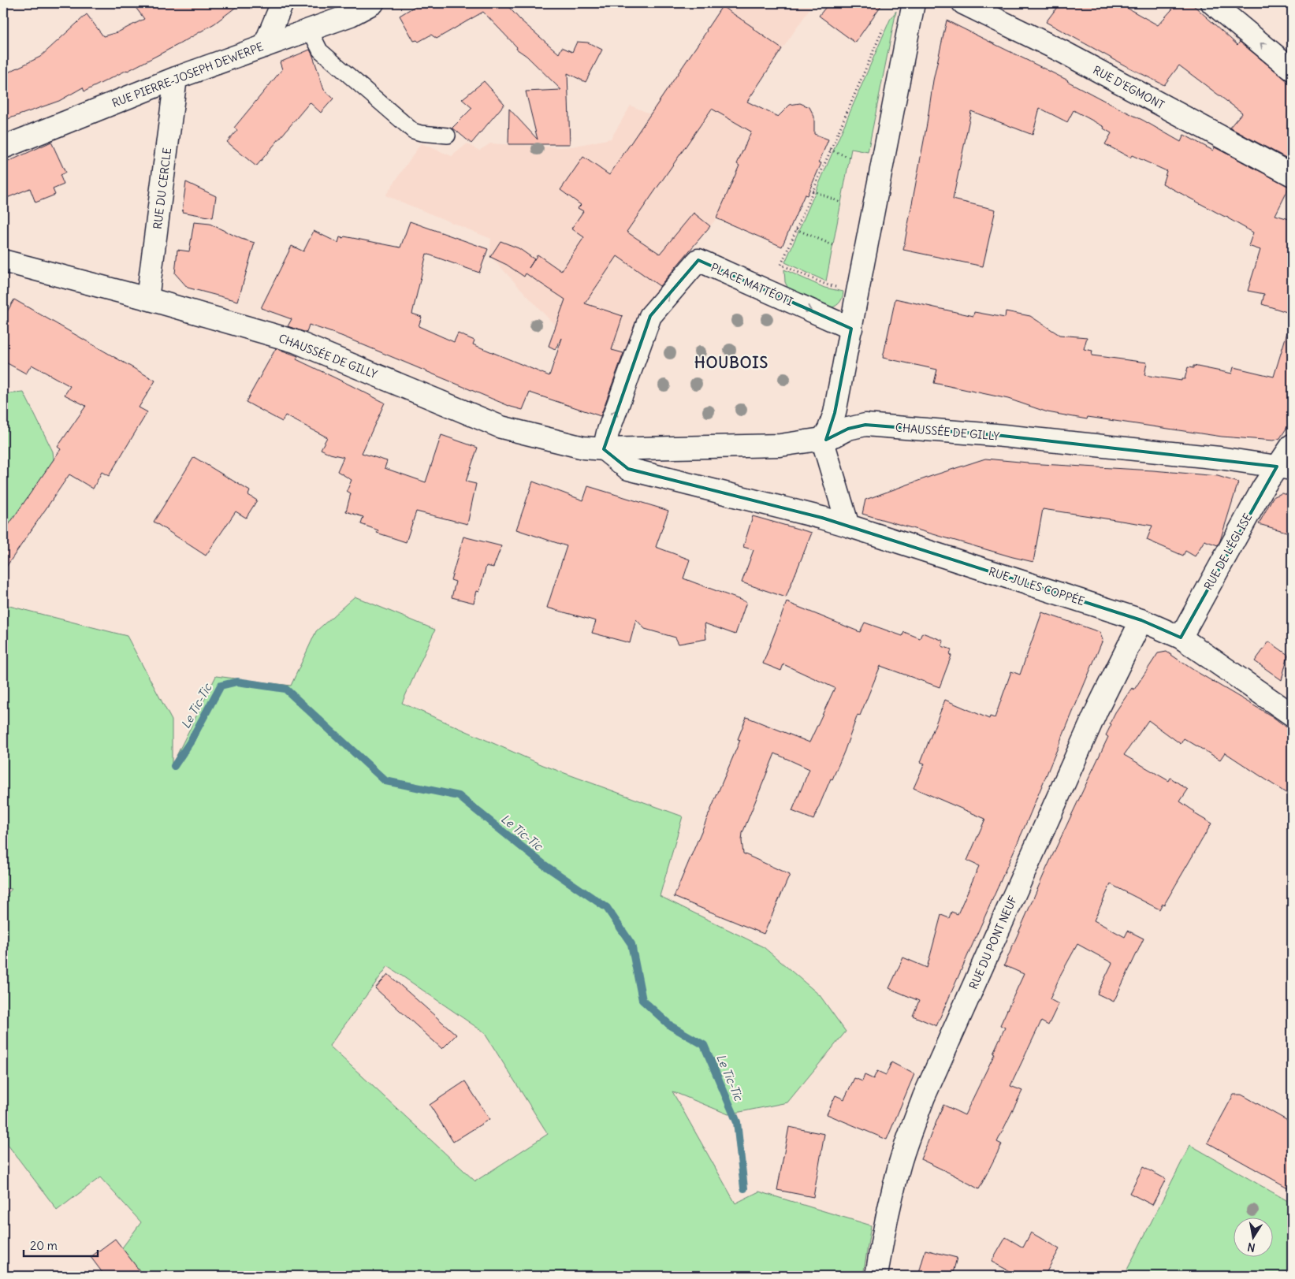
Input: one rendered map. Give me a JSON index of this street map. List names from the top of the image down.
{
  "streets": {
    "street": [
      "RUE PIERRE-JOSEPH DEWERPE",
      "RUE D'EGMONT",
      "RUE DU CERCLE",
      "PLACE MATTÉOTI",
      "CHAUSSÉE DE GILLY",
      "RUE DE L'ÉGLISE",
      "RUE JULES COPPÉE",
      "RUE DU PONT NEUF"
    ]
  },
  "crossings": [
    ["RUE PIERRE-JOSEPH DEWERPE", "RUE DU CERCLE"],
    ["RUE DU CERCLE", "CHAUSSÉE DE GILLY"],
    ["PLACE MATTÉOTI", "CHAUSSÉE DE GILLY"],
    ["CHAUSSÉE DE GILLY", "RUE DE L'ÉGLISE"],
    ["RUE DE L'ÉGLISE", "RUE JULES COPPÉE"],
    ["RUE JULES COPPÉE", "RUE DU PONT NEUF"]
  ],
  "districts": ["HOUBOIS"],
  "water": ["Le Tic-Tic"],
  "scale_bar": "20 m",
  "north": "bottom"
}
